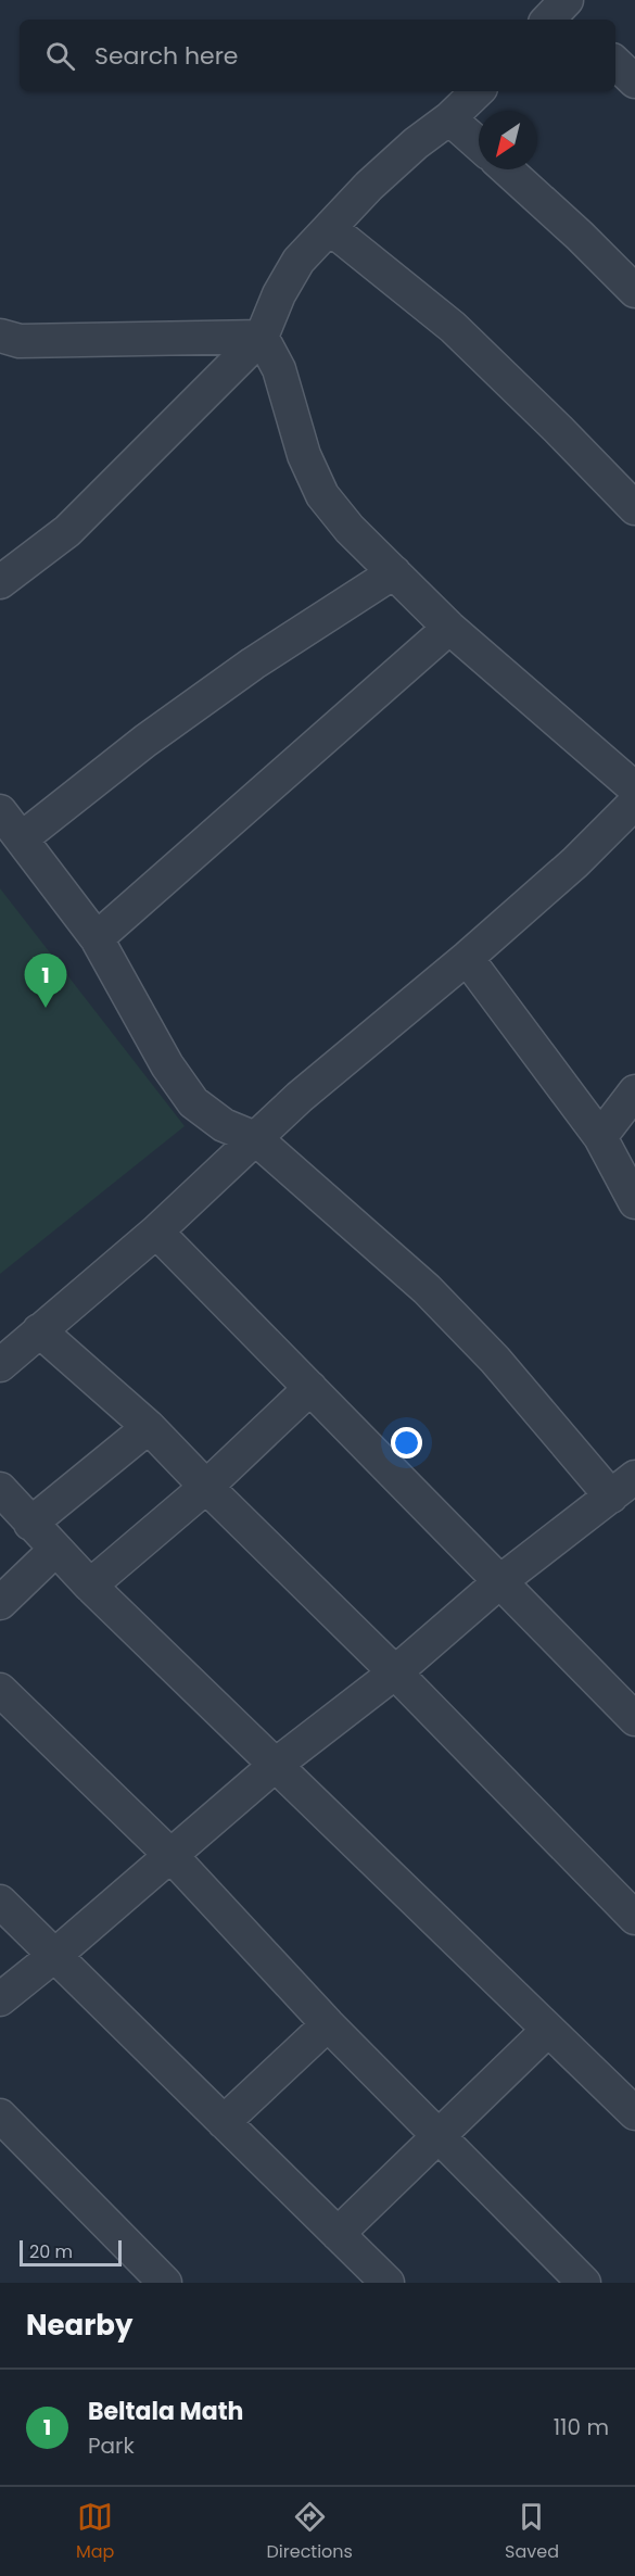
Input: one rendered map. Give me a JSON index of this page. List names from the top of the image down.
{
  "scale_bar": "20 m",
  "north": "bottom left",
  "page": {
    "search": "Search here",
    "pins": "1",
    "scale": "20 m",
    "heading": "Nearby",
    "list": [
      {
        "mark": "1",
        "name": "Beltala Math",
        "note": "Park",
        "value": "110 m"
      }
    ],
    "nav": ["Map", "Directions", "Saved"]
  }
}
